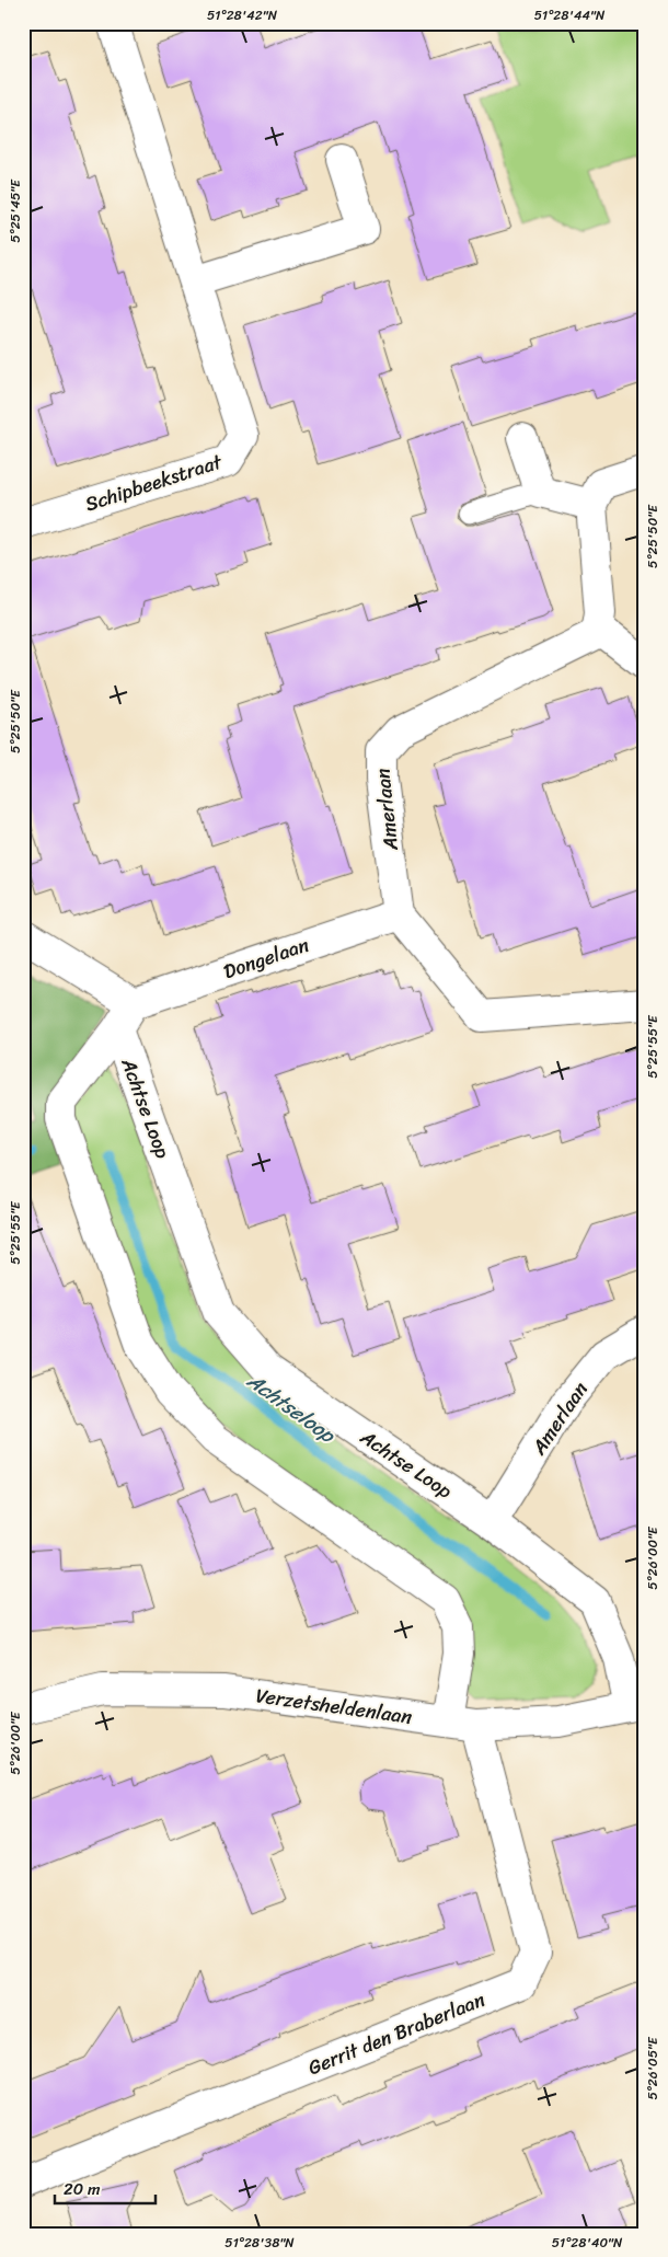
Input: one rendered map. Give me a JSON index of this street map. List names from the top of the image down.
{
  "streets": {
    "street": [
      "Schipbeekstraat",
      "Amerlaan",
      "Dongelaan",
      "Achtse Loop",
      "Verzetsheldenlaan",
      "Gerrit den Braberlaan"
    ]
  },
  "crossings": [
    ["Amerlaan", "Dongelaan"],
    ["Amerlaan", "Achtse Loop"],
    ["Dongelaan", "Achtse Loop"],
    ["Achtse Loop", "Verzetsheldenlaan"],
    ["Achtse Loop", "Gerrit den Braberlaan"],
    ["Verzetsheldenlaan", "Gerrit den Braberlaan"]
  ],
  "water": ["Achtseloop"],
  "scale_bar": "20 m",
  "coordinates": [
    "51°28'42\"N",
    "51°28'44\"N",
    "5°25'45\"E",
    "5°25'50\"E",
    "5°25'55\"E",
    "5°26'00\"E",
    "5°26'05\"E",
    "51°28'38\"N",
    "51°28'40\"N"
  ]
}
